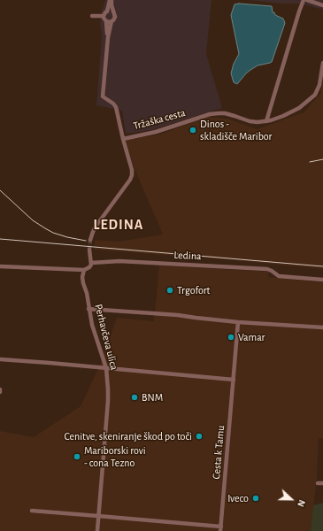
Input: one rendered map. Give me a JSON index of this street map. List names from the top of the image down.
{
  "streets": {
    "street": [
      "Tržaška cesta",
      "Ledina",
      "Perhavčeva ulica",
      "Cesta k Tamu"
    ]
  },
  "crossings": [
    ["Perhavčeva ulica", "Cesta k Tamu"]
  ],
  "districts": ["LEDINA"],
  "places": [
    "Dinos - skladišče Maribor",
    "Trgofort",
    "Vamar",
    "BNM",
    "Cenitve, skeniranje škod po toči",
    "Mariborski rovi - cona Tezno",
    "Iveco"
  ],
  "north": "right"
}
